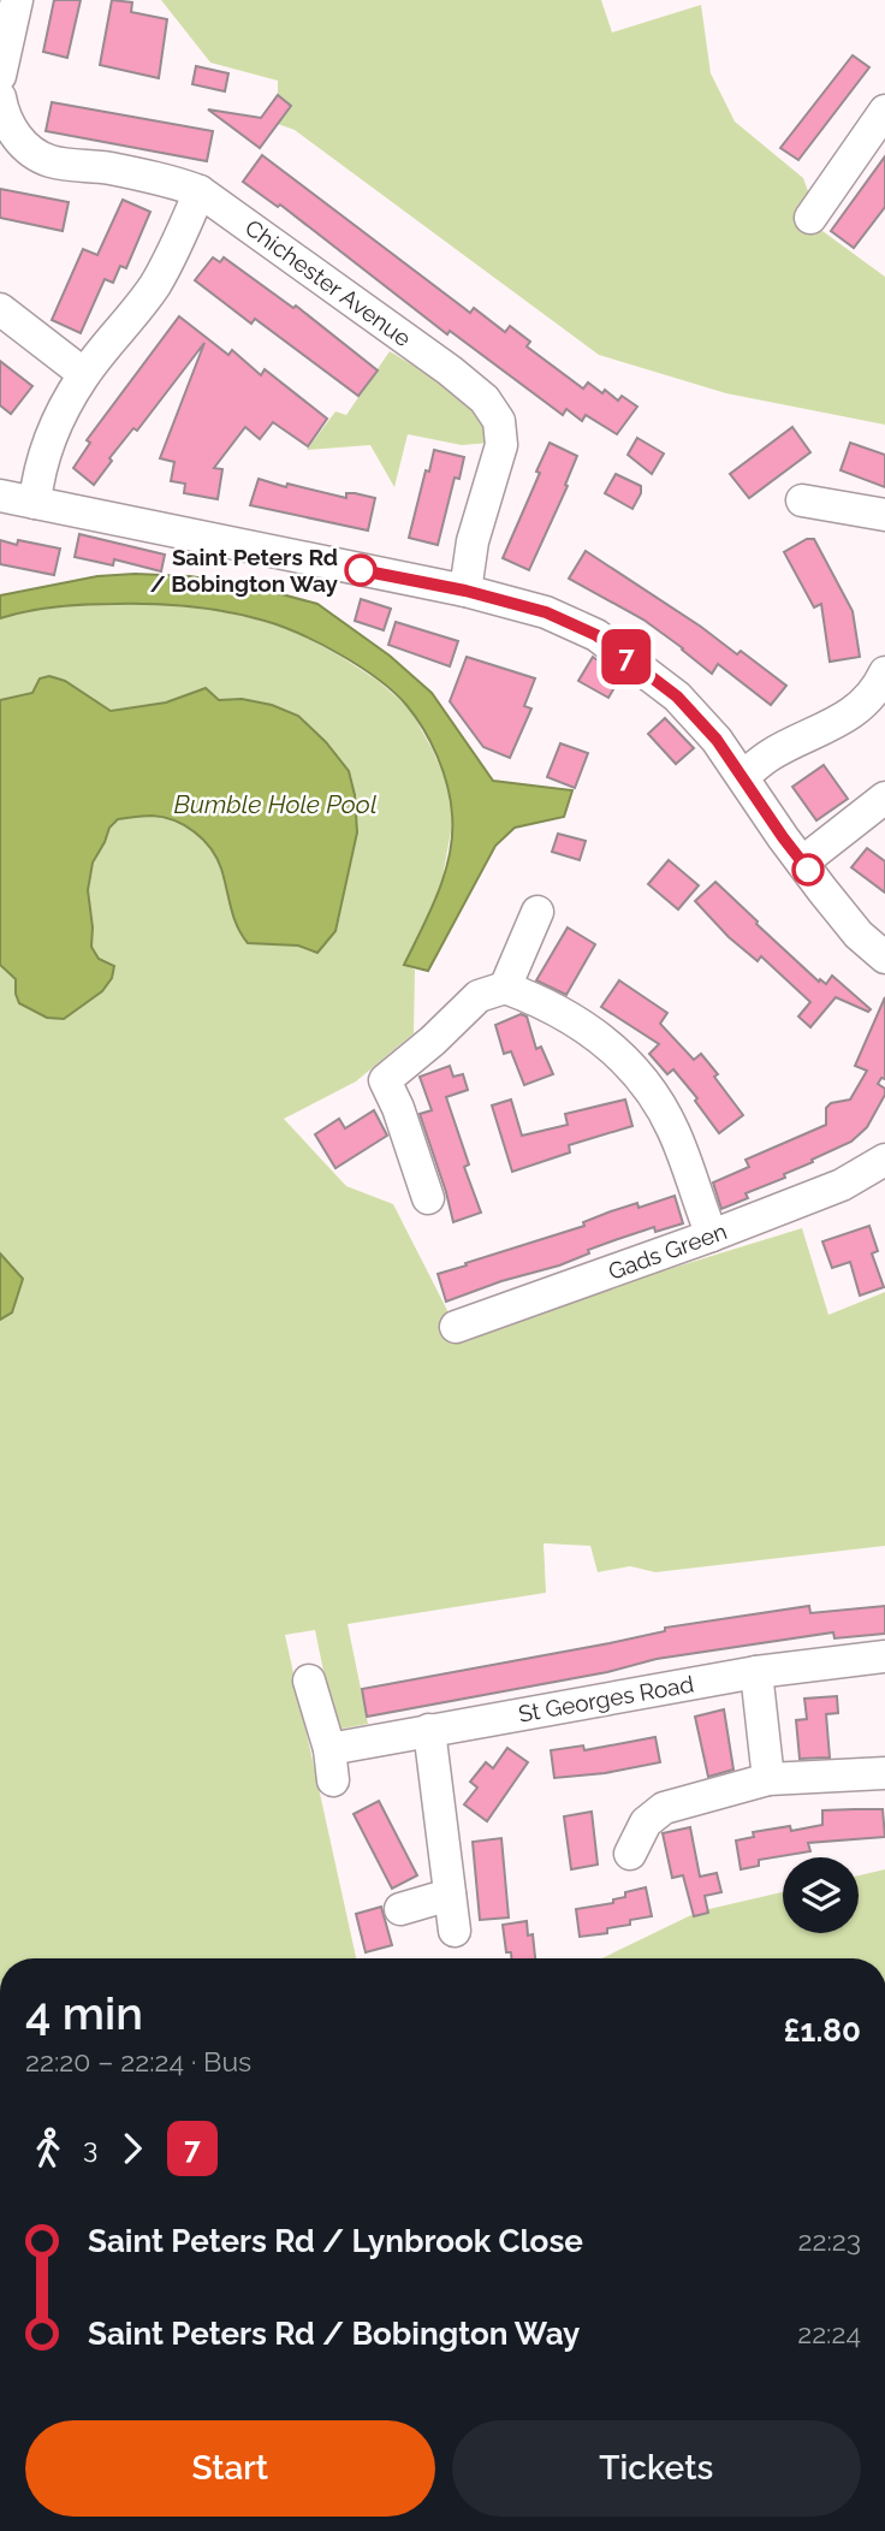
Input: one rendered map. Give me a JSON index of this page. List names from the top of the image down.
{
  "streets": {
    "street": ["Chichester Avenue", "Gads Green", "St Georges Road"]
  },
  "water": ["Bumble Hole Pool"],
  "places": ["Saint Peters Rd / Bobington Way"],
  "lines": ["bus line 7"],
  "page": {
    "on_map": "7",
    "heading": ["4 min", "22:20 – 22:24 · Bus", "£1.80"],
    "legs": ["3", "7"],
    "list": [
      {
        "name": "Saint Peters Rd / Lynbrook Close",
        "value": "22:23"
      },
      {
        "name": "Saint Peters Rd / Bobington Way",
        "value": "22:24"
      }
    ],
    "buttons": ["Start", "Tickets"]
  }
}
